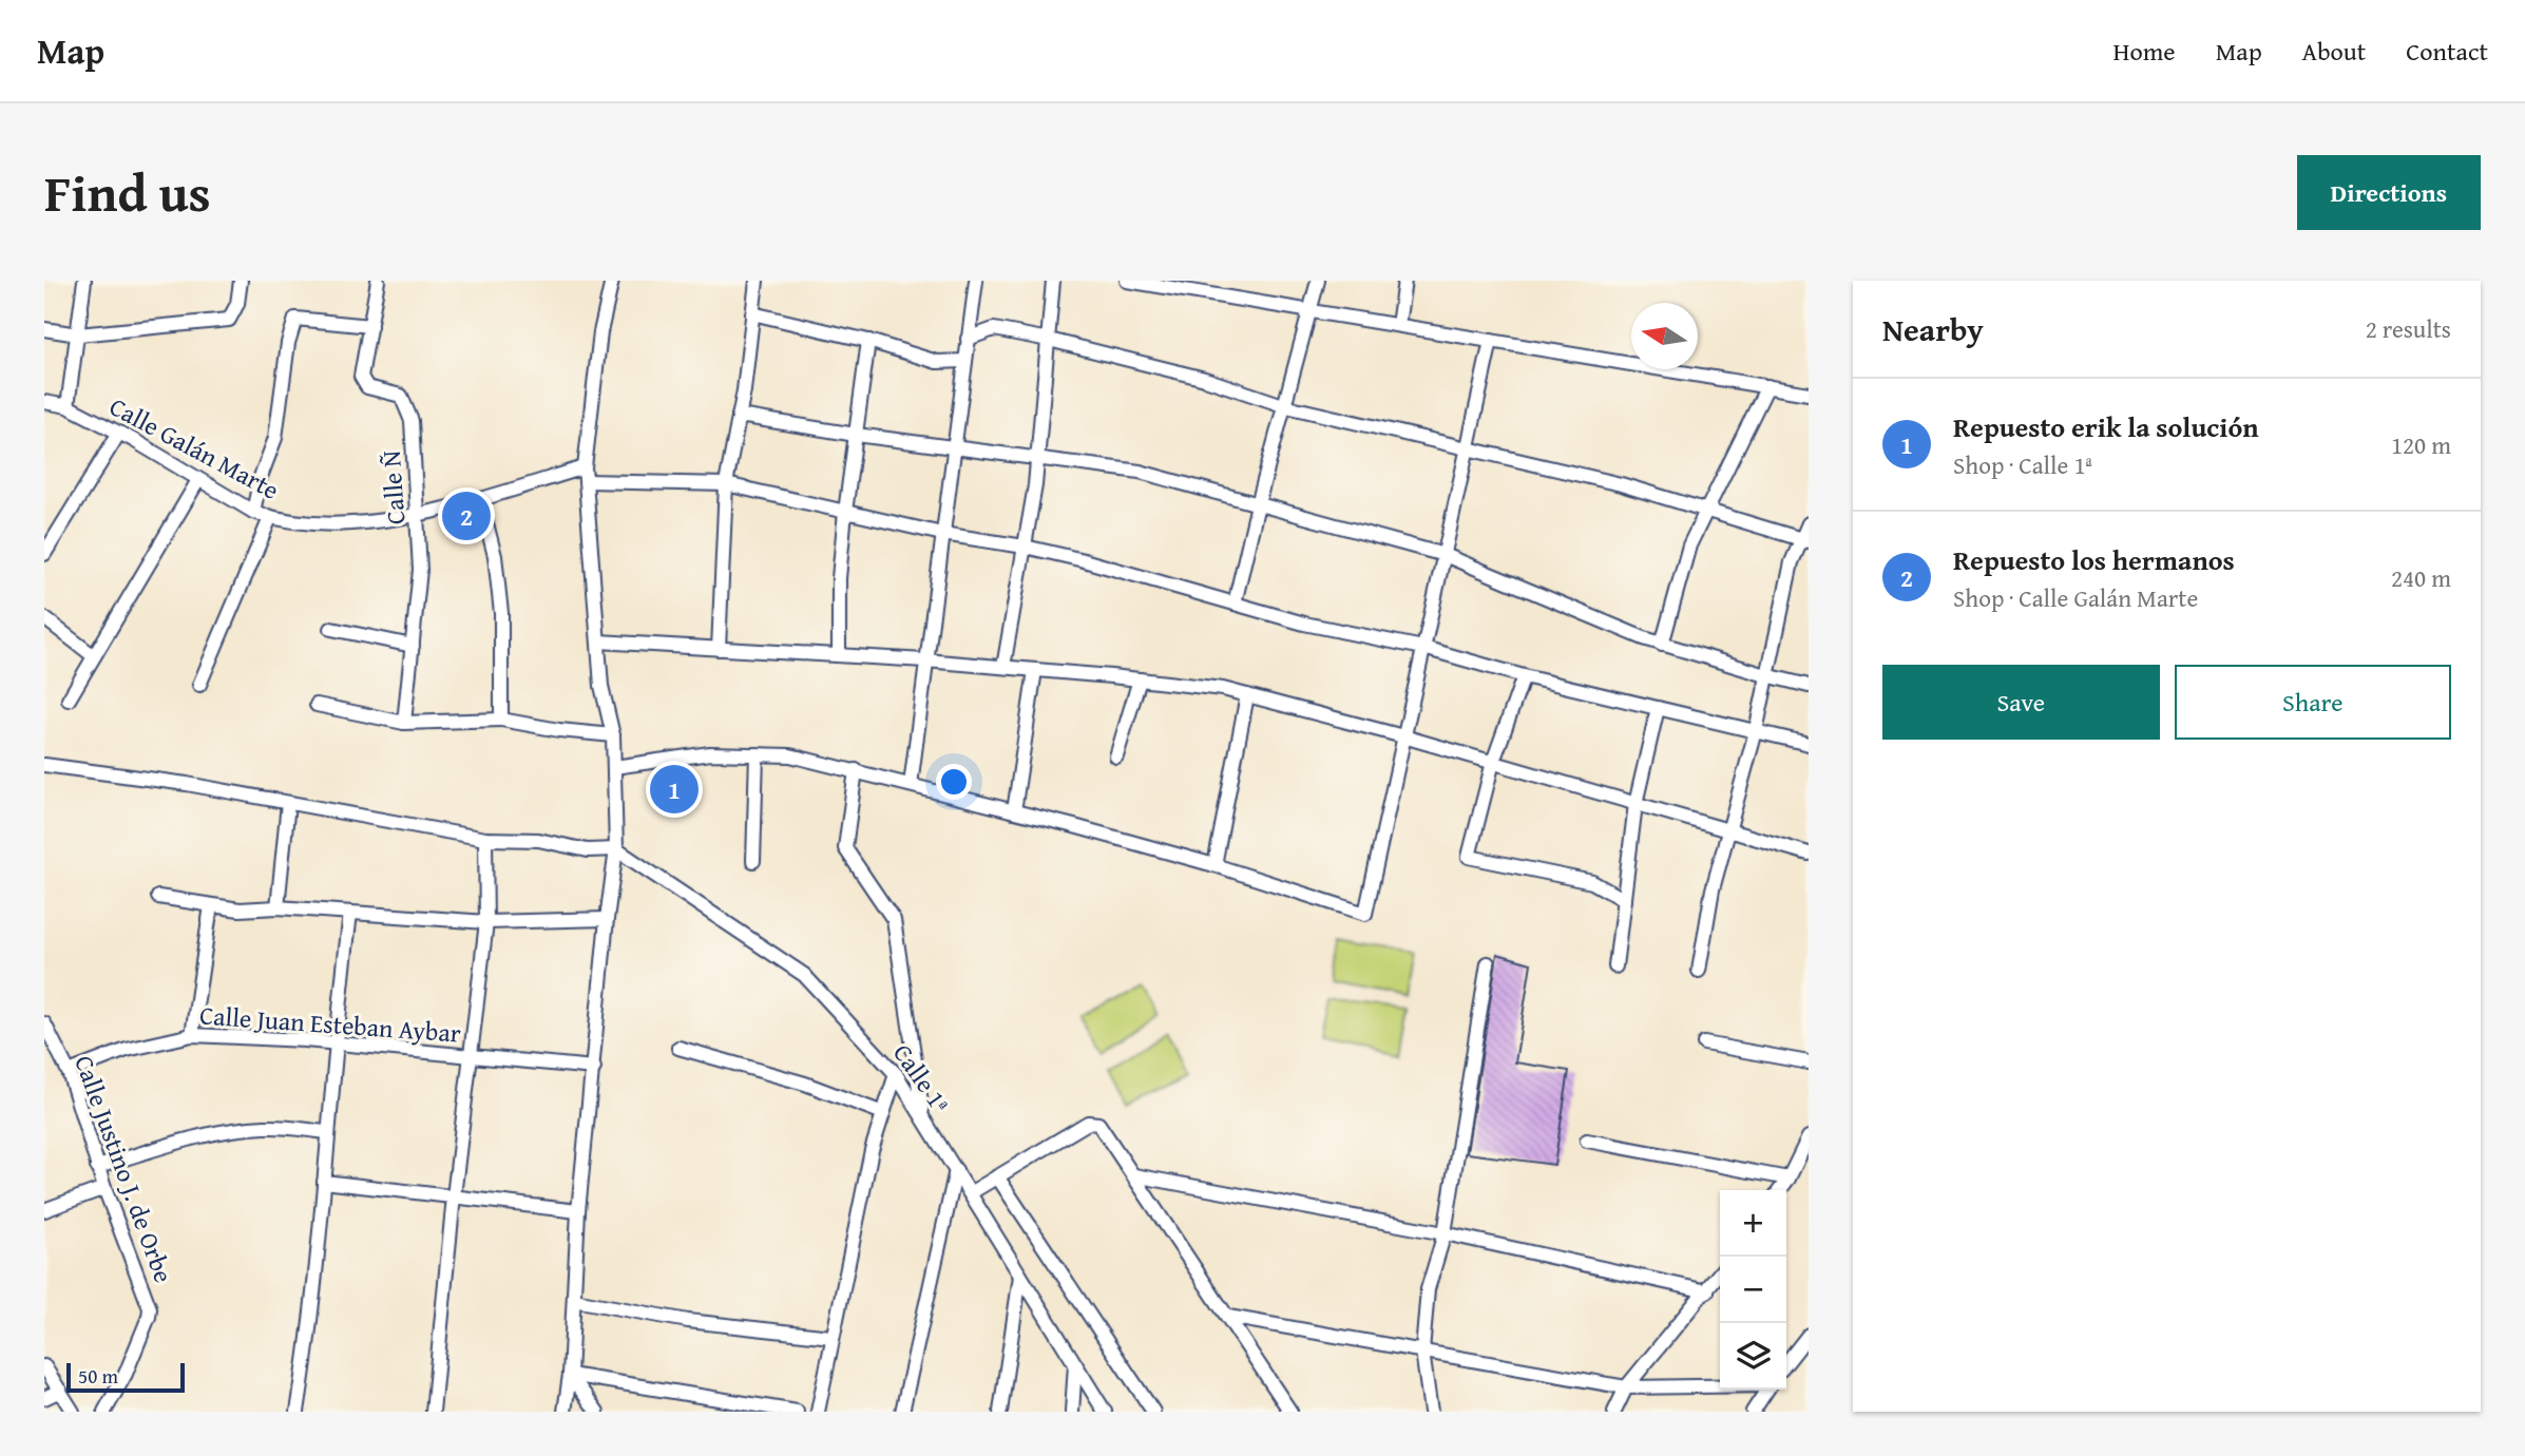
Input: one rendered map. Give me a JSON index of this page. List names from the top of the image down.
{
  "streets": {
    "street": [
      "Calle Galán Marte",
      "Calle Ñ",
      "Calle Juan Esteban Aybar",
      "Calle 1ª",
      "Calle Justino J. de Orbe"
    ]
  },
  "crossings": [
    ["Calle Galán Marte", "Calle Ñ"],
    ["Calle Juan Esteban Aybar", "Calle Justino J. de Orbe"]
  ],
  "scale_bar": "50 m",
  "north": "left",
  "page": {
    "header": "Map",
    "nav": [
      "Home",
      "Map",
      "About",
      "Contact"
    ],
    "title": "Find us",
    "buttons": [
      "Directions",
      ["Save", "Share"]
    ],
    "heading": ["Nearby", "2 results"],
    "list": [
      {
        "mark": "1",
        "name": "Repuesto erik la solución",
        "note": "Shop · Calle 1ª",
        "value": "120 m"
      },
      {
        "mark": "2",
        "name": "Repuesto los hermanos",
        "note": "Shop · Calle Galán Marte",
        "value": "240 m"
      }
    ],
    "pins": ["2", "1"],
    "map_buttons": ["+", "−"],
    "scale": "50 m"
  }
}
